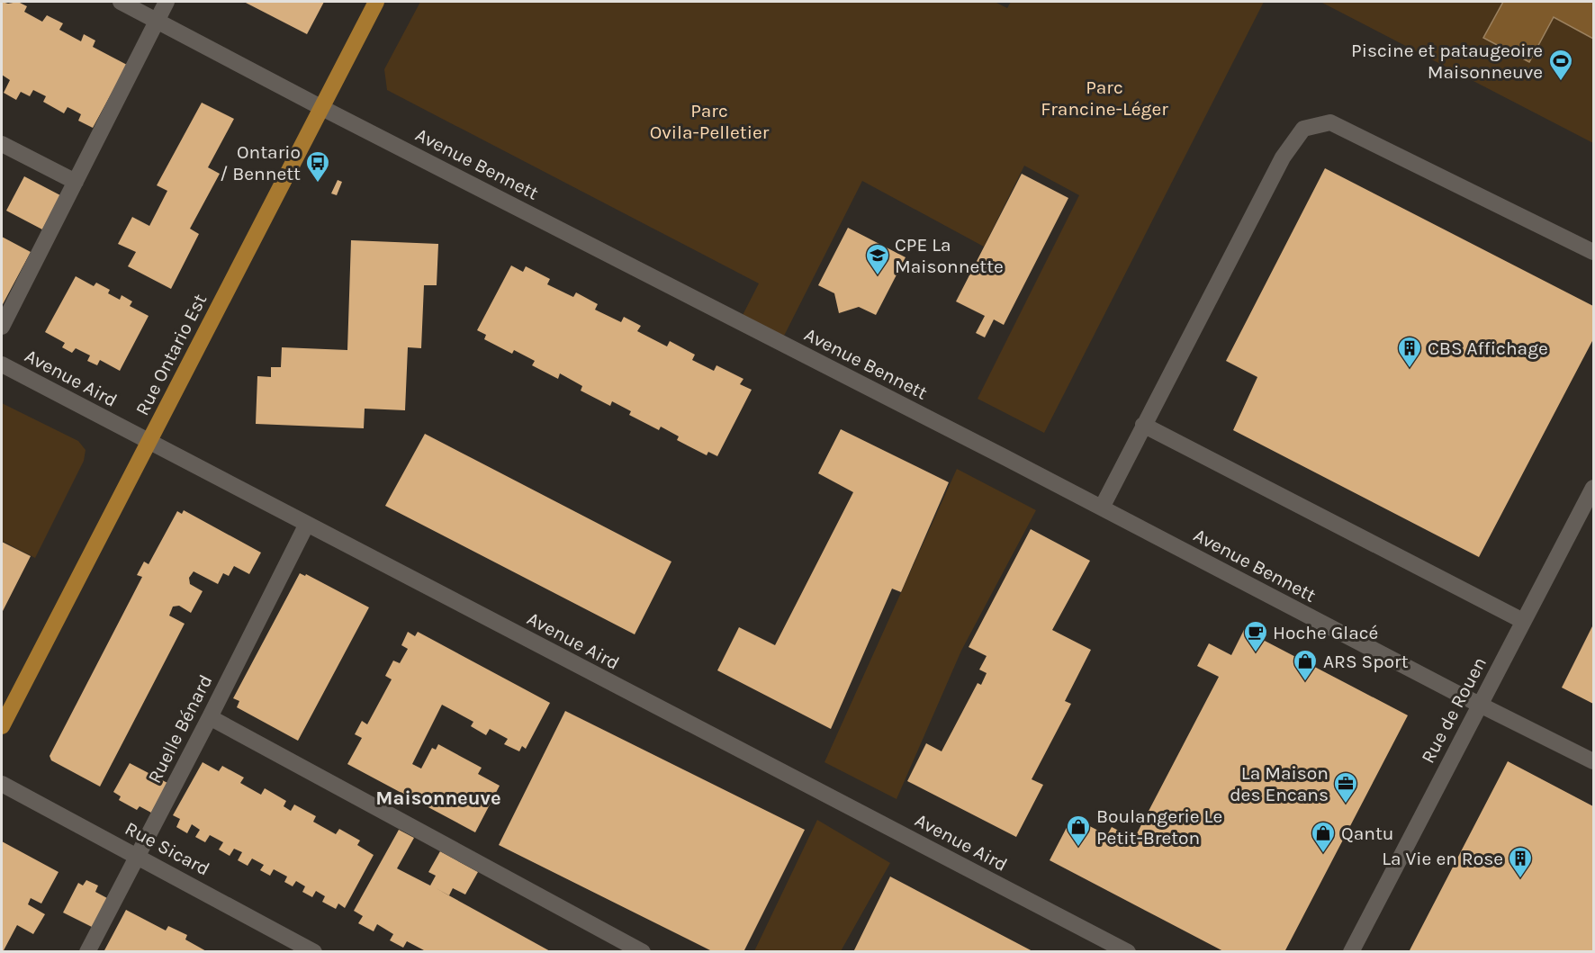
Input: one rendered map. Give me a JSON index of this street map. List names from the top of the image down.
{
  "streets": {
    "main road": ["Rue Ontario Est"],
    "street": [
      "Avenue Bennett",
      "Avenue Aird",
      "Rue de Rouen",
      "Ruelle Bénard",
      "Rue Sicard"
    ]
  },
  "crossings": [
    ["Avenue Bennett", "Rue Ontario Est"],
    ["Avenue Bennett", "Rue de Rouen"],
    ["Rue Ontario Est", "Avenue Aird"],
    ["Avenue Aird", "Ruelle Bénard"],
    ["Ruelle Bénard", "Rue Sicard"]
  ],
  "districts": ["Maisonneuve"],
  "parks": ["Parc Francine-Léger", "Parc Ovila-Pelletier"],
  "places": {
    "sports": ["Piscine et pataugeoire Maisonneuve"],
    "bus stop": ["Ontario / Bennett"],
    "school or university": ["CPE La Maisonnette"],
    "building": ["CBS Affichage", "La Vie en Rose"],
    "cafe": ["Hoche Glacé"],
    "shop": ["ARS Sport", "Boulangerie Le Petit-Breton", "Qantu"],
    "office": ["La Maison des Encans"]
  }
}
